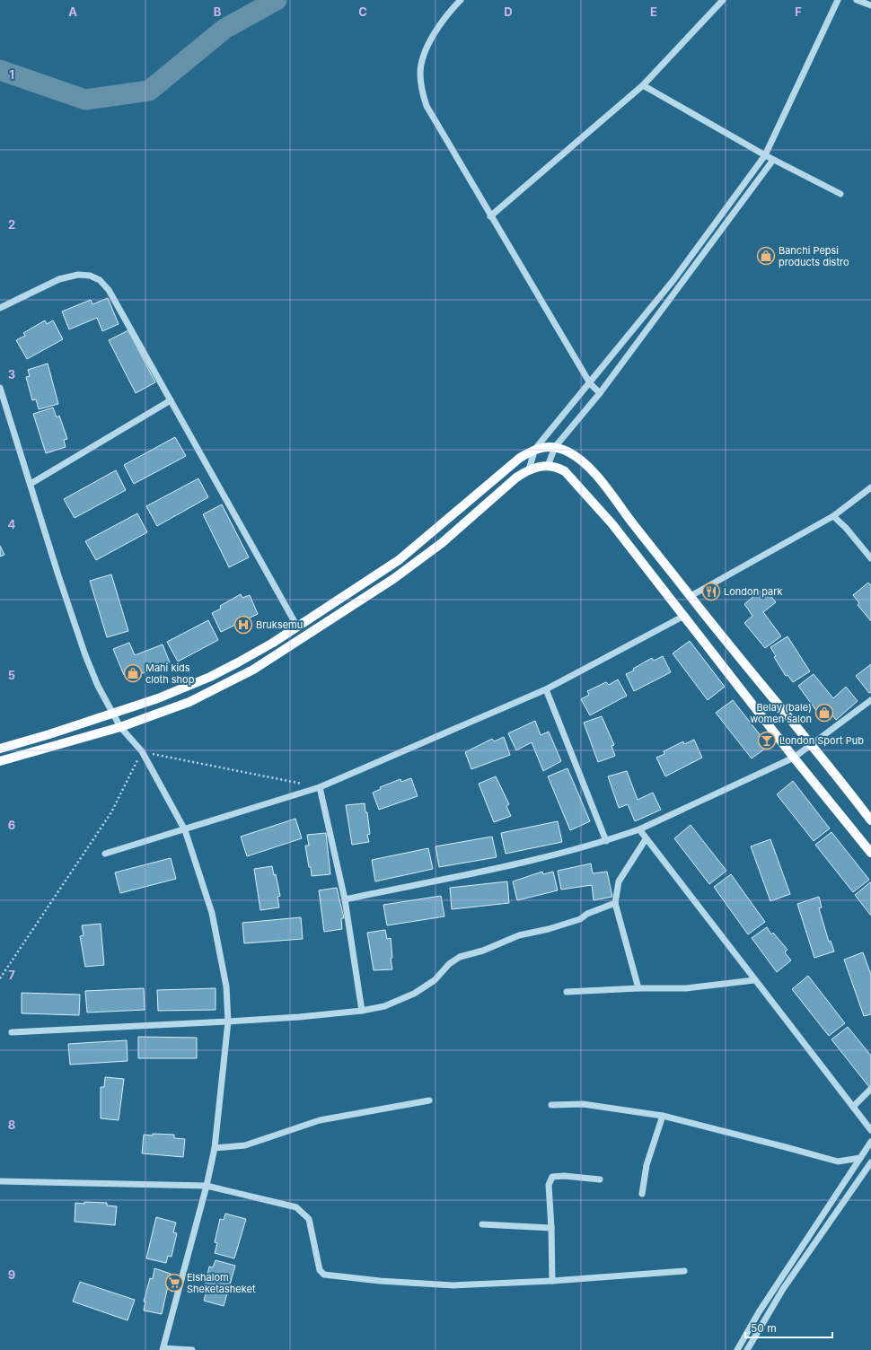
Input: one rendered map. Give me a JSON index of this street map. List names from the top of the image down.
{
  "places": {
    "shop": ["Banchi Pepsi products distro", "Mahi kids cloth shop", "Belay (bale) women salon"],
    "restaurant": ["London park"],
    "hospital": ["Bruksemu"],
    "bar": ["London Sport Pub"],
    "supermarket": ["Elshalom Sheketasheket"]
  },
  "scale_bar": "50 m",
  "grid": {
    "columns": [
      "A",
      "B",
      "C",
      "D",
      "E",
      "F"
    ],
    "rows": [
      "1",
      "2",
      "3",
      "4",
      "5",
      "6",
      "7",
      "8",
      "9"
    ]
  }
}
